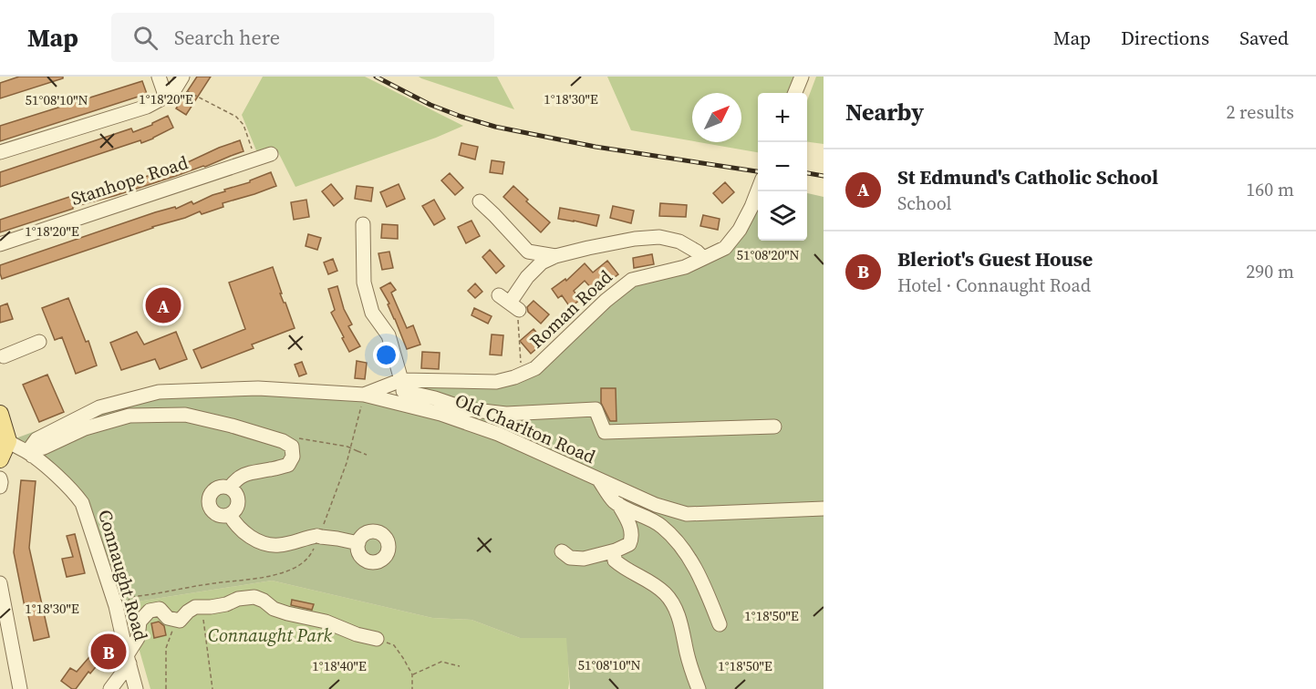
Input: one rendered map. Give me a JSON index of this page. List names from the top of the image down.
{
  "streets": {
    "street": [
      "Stanhope Road",
      "Roman Road",
      "Old Charlton Road",
      "Connaught Road"
    ]
  },
  "crossings": [
    ["Roman Road", "Old Charlton Road"],
    ["Old Charlton Road", "Connaught Road"]
  ],
  "parks": ["Connaught Park"],
  "north": "top right",
  "page": {
    "header": "Map",
    "search": "Search here",
    "nav": ["Map", "Directions", "Saved"],
    "heading": ["Nearby", "2 results"],
    "map_buttons": ["+", "−"],
    "list": [
      {
        "mark": "A",
        "name": "St Edmund's Catholic School",
        "note": "School",
        "value": "160 m"
      },
      {
        "mark": "B",
        "name": "Bleriot's Guest House",
        "note": "Hotel · Connaught Road",
        "value": "290 m"
      }
    ],
    "pins": ["A", "B"]
  },
  "coordinates": [
    "1°18'20\"E",
    "1°18'30\"E",
    "51°08'10\"N",
    "51°08'20\"N",
    "1°18'50\"E",
    "1°18'40\"E"
  ]
}
